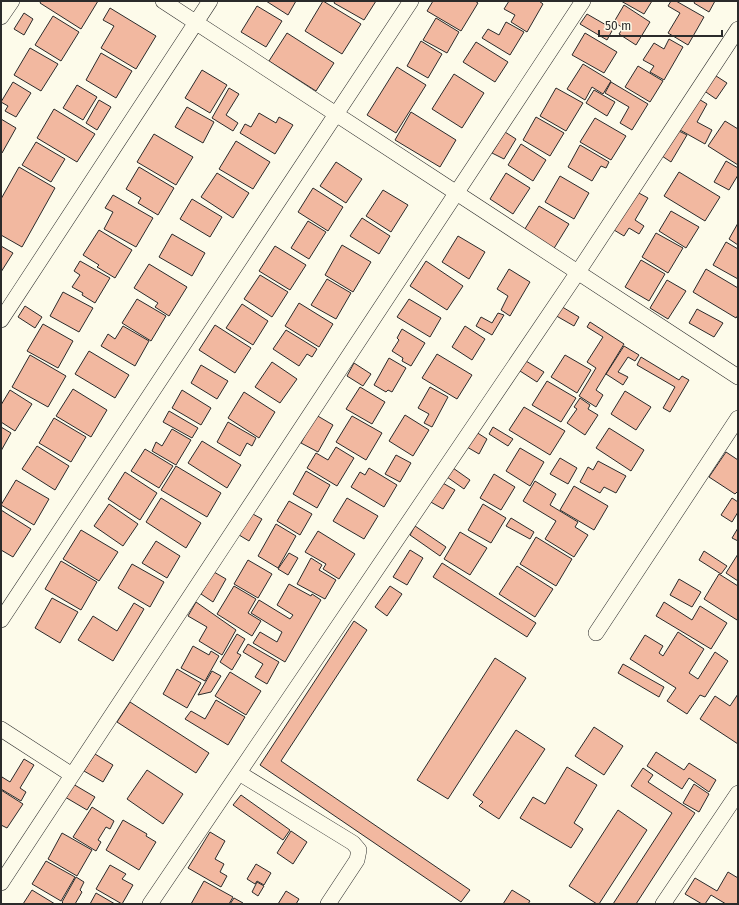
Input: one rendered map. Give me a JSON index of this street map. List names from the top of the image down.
{
  "scale_bar": "50 m"
}
